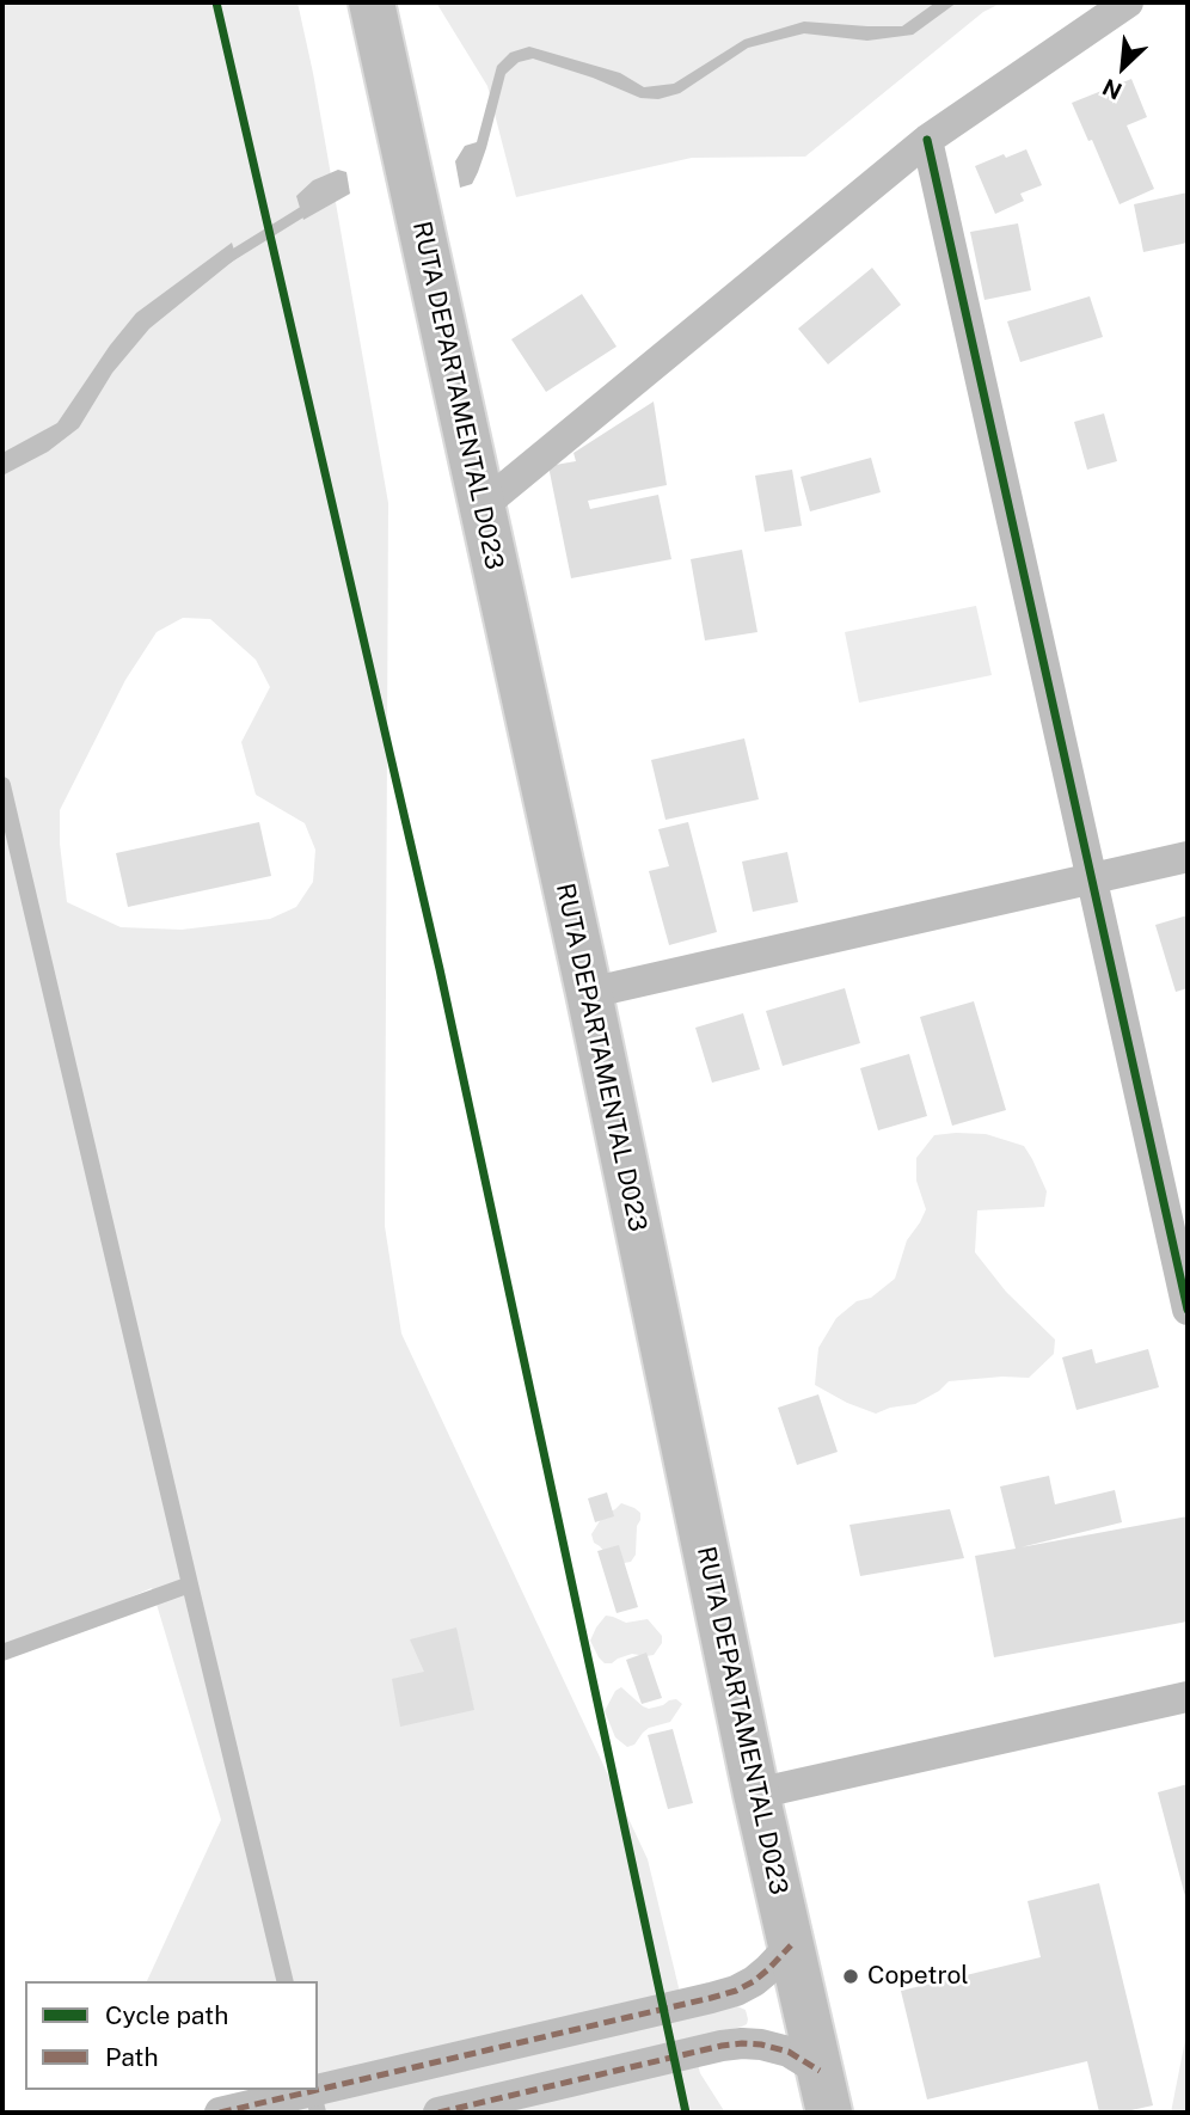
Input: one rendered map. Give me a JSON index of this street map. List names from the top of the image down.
{
  "streets": {
    "main road": ["RUTA DEPARTAMENTAL D023"]
  },
  "places": ["Copetrol"],
  "legend": ["Cycle path", "Path"],
  "north": "bottom left"
}
